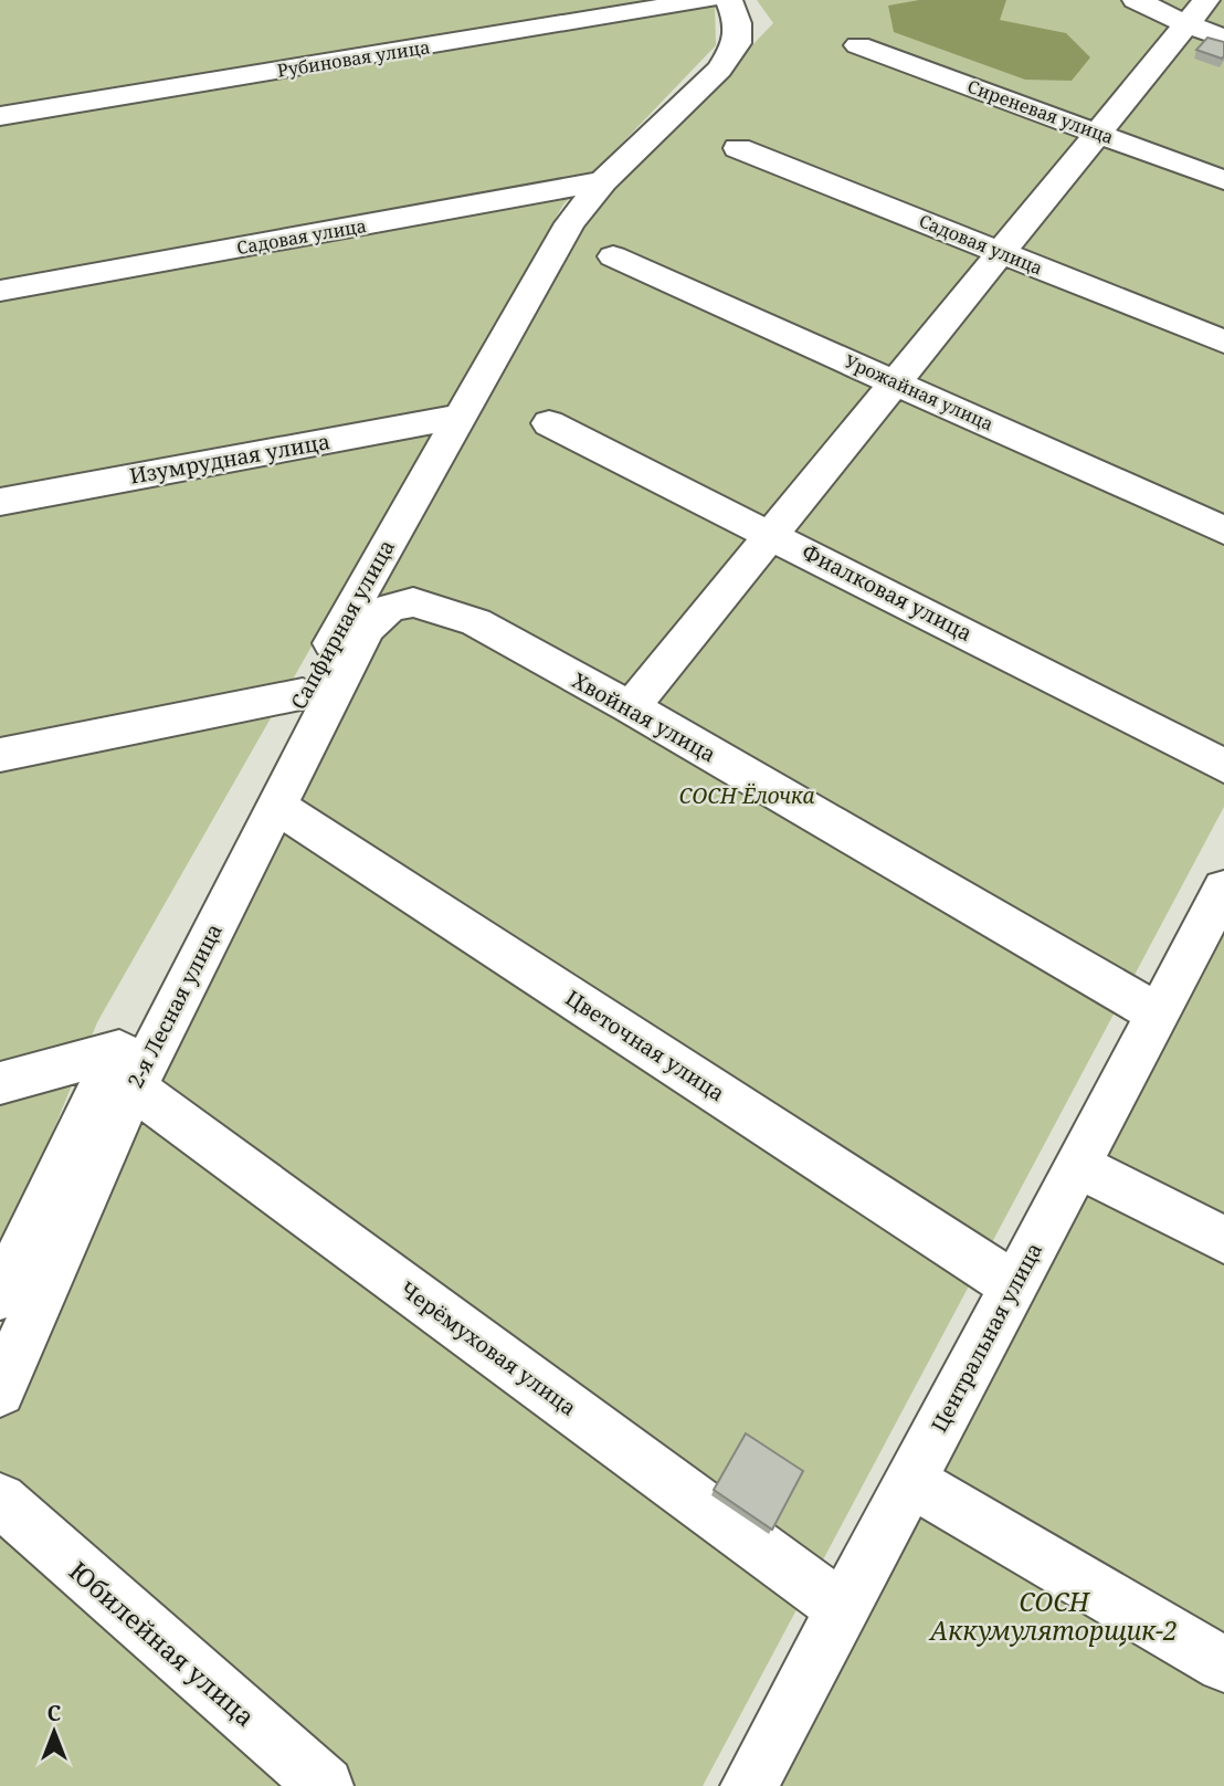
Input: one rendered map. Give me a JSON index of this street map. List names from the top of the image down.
{
  "streets": {
    "street": [
      "Рубиновая улица",
      "Сиреневая улица",
      "Садовая улица",
      "Урожайная улица",
      "Изумрудная улица",
      "Фиалковая улица",
      "Сапфирная улица",
      "Хвойная улица",
      "2-я Лесная улица",
      "Цветочная улица",
      "Центральная улица",
      "Черёмуховая улица",
      "Юбилейная улица"
    ]
  },
  "crossings": [
    ["Садовая улица", "Сапфирная улица"],
    ["Изумрудная улица", "Сапфирная улица"],
    ["Сапфирная улица", "2-я Лесная улица"],
    ["Сапфирная улица", "Черёмуховая улица"],
    ["Хвойная улица", "2-я Лесная улица"],
    ["Хвойная улица", "Центральная улица"],
    ["2-я Лесная улица", "Цветочная улица"],
    ["2-я Лесная улица", "Черёмуховая улица"],
    ["Цветочная улица", "Центральная улица"],
    ["Центральная улица", "Черёмуховая улица"]
  ],
  "parks": ["СОСН Ёлочка", "СОСН Аккумуляторщик-2"],
  "north": "top"
}
